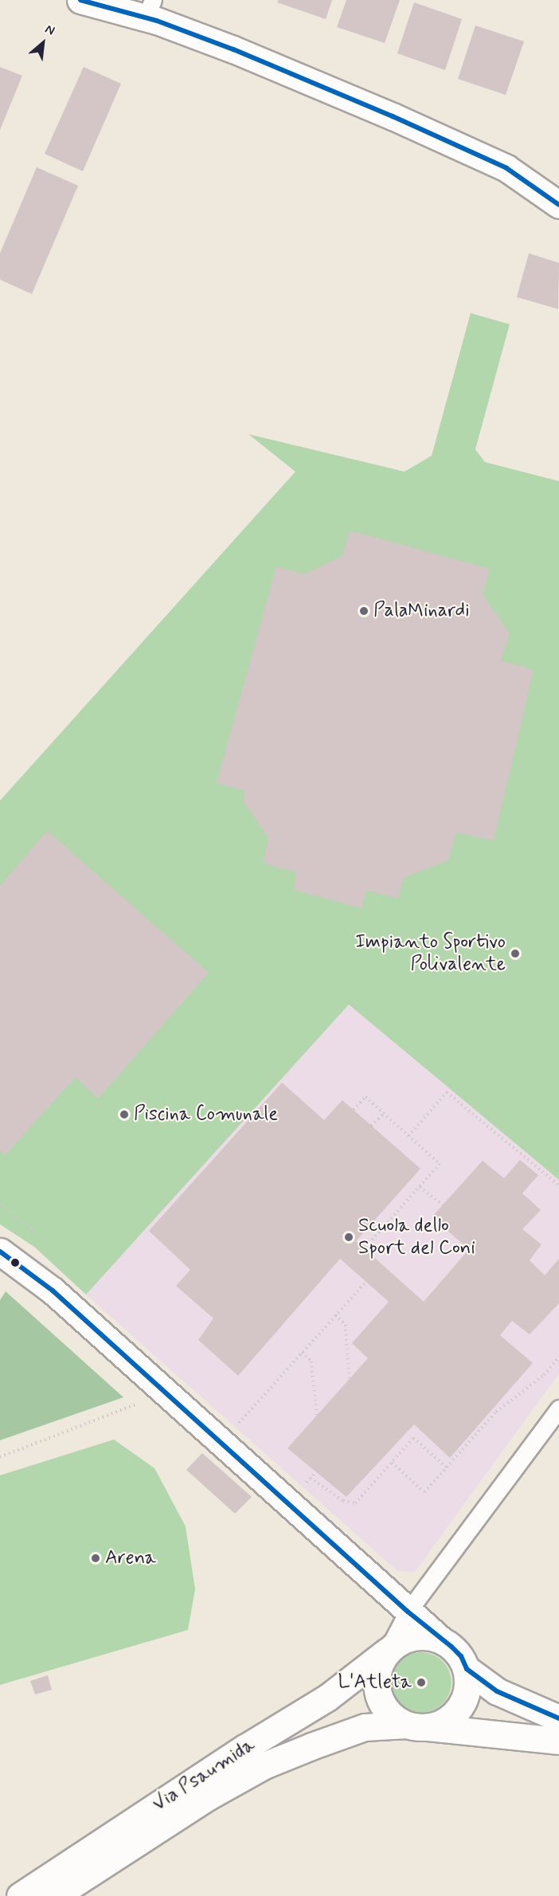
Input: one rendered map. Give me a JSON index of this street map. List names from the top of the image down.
{
  "streets": {
    "street": ["Via Psaumida"]
  },
  "places": [
    "PalaMinardi",
    "Impianto Sportivo Polivalente",
    "Piscina Comunale",
    "Scuola dello Sport del Coni",
    "Arena",
    "L'Atleta"
  ],
  "north": "top right"
}
